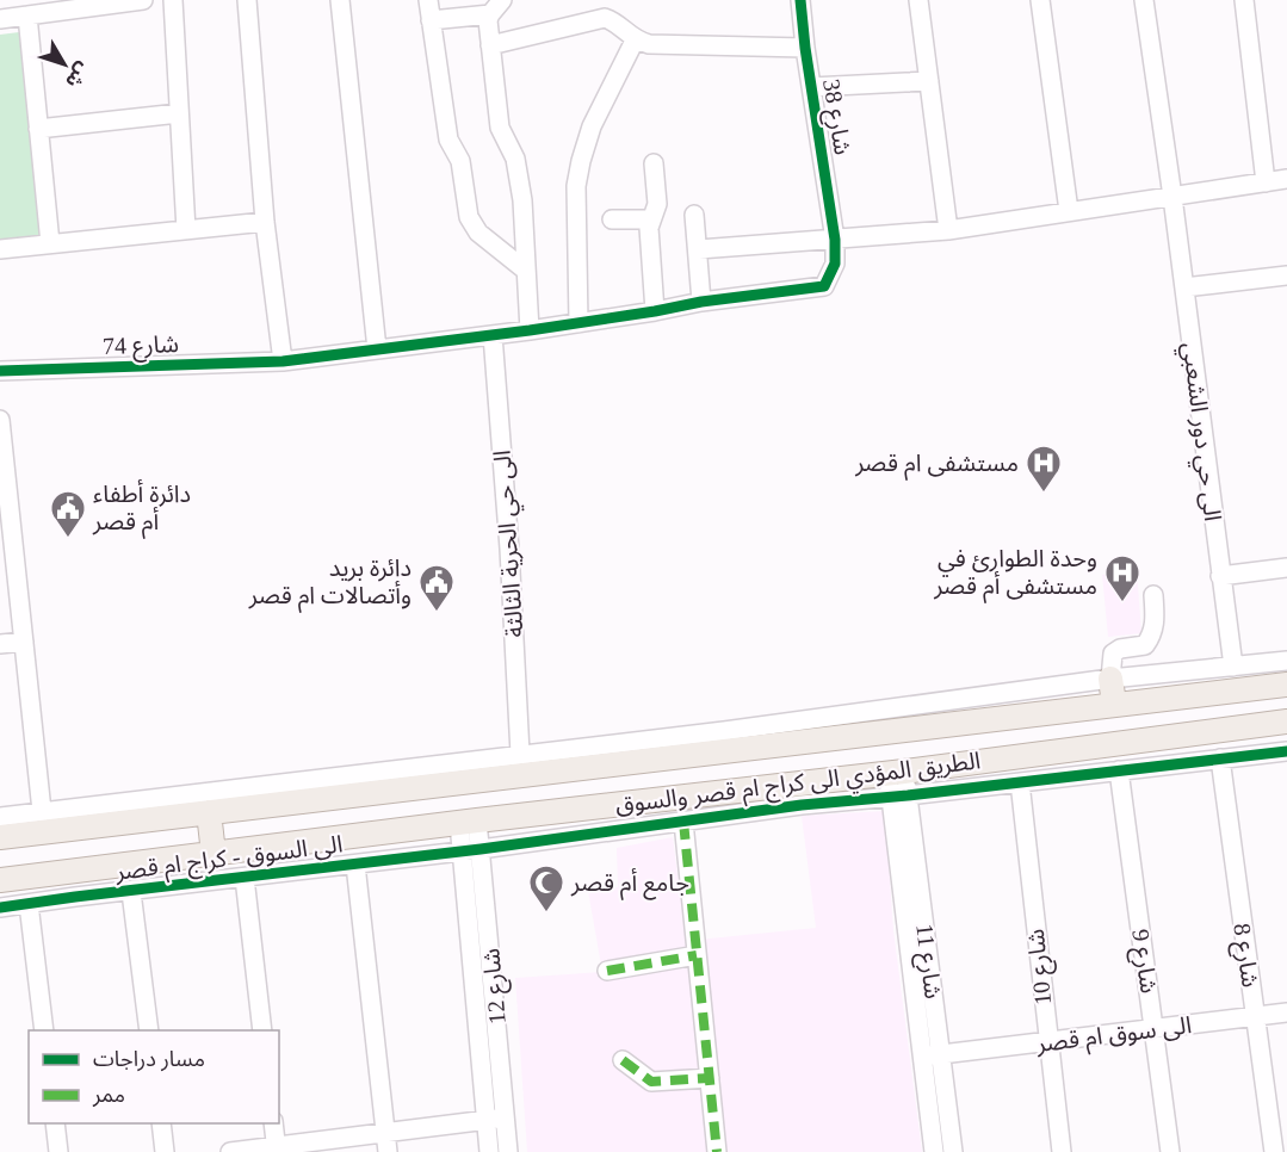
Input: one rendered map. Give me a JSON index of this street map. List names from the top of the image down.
{
  "streets": {
    "main road": ["الطريق المؤدي الى كراج ام قصر والسوق"],
    "street": [
      "شارع 38",
      "شارع 74",
      "الى حي دور الشعبي",
      "الى حي الحرية الثالثة",
      "الى السوق - كراج ام قصر",
      "شارع 8",
      "شارع 11",
      "شارع 9",
      "شارع 10",
      "شارع 12",
      "الى سوق ام قصر"
    ]
  },
  "crossings": [
    ["شارع 38", "شارع 74"],
    ["شارع 74", "الى حي الحرية الثالثة"],
    ["الطريق المؤدي الى كراج ام قصر والسوق", "شارع 11"],
    ["الطريق المؤدي الى كراج ام قصر والسوق", "شارع 12"],
    ["الى السوق - كراج ام قصر", "شارع 8"],
    ["الى السوق - كراج ام قصر", "شارع 11"],
    ["الى السوق - كراج ام قصر", "شارع 9"],
    ["الى السوق - كراج ام قصر", "شارع 10"],
    ["الى السوق - كراج ام قصر", "شارع 12"],
    ["شارع 8", "الى سوق ام قصر"],
    ["شارع 11", "الى سوق ام قصر"],
    ["شارع 9", "الى سوق ام قصر"],
    ["شارع 10", "الى سوق ام قصر"]
  ],
  "places": {
    "hospital": ["مستشفى ام قصر", "وحدة الطوارئ في مستشفى أم قصر"],
    "public building": ["دائرة أطفاء أم قصر", "دائرة بريد وأتصالات ام قصر"],
    "mosque": ["جامع أم قصر"]
  },
  "legend": ["مسار دراجات", "ممر"],
  "north": "bottom right"
}
